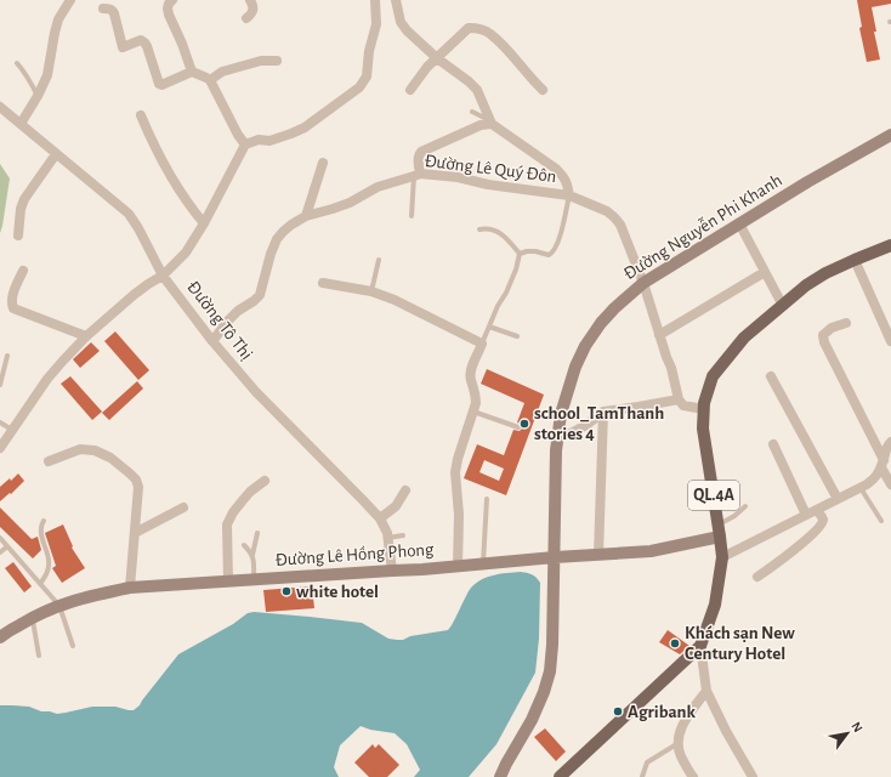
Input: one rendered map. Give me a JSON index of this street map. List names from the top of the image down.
{
  "streets": {
    "main road": ["QL.4A"],
    "street": [
      "Đường Lê Quý Đôn",
      "Đường Nguyễn Phi Khanh",
      "Đường Tô Thị",
      "Đường Lê Hồng Phong"
    ]
  },
  "crossings": [
    ["Đường Lê Quý Đôn", "Đường Nguyễn Phi Khanh"],
    ["Đường Lê Quý Đôn", "Đường Tô Thị"],
    ["Đường Nguyễn Phi Khanh", "Đường Lê Hồng Phong"],
    ["Đường Tô Thị", "Đường Lê Hồng Phong"],
    ["QL.4A", "Đường Lê Hồng Phong"]
  ],
  "places": [
    "school_TamThanh stories 4",
    "white hotel",
    "Khách sạn New Century Hotel",
    "Agribank"
  ],
  "north": "top right"
}
